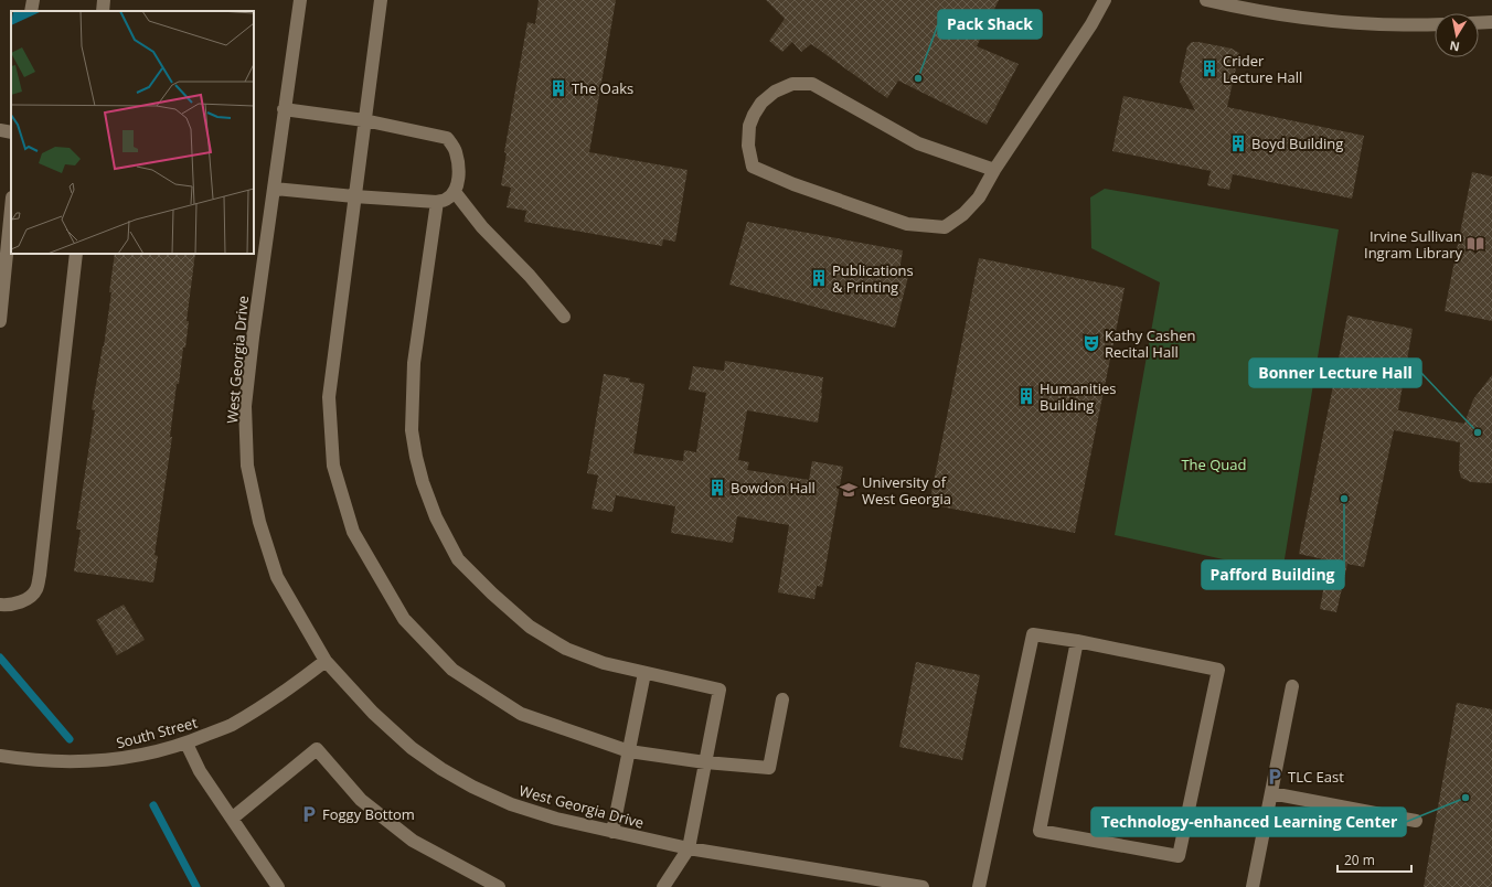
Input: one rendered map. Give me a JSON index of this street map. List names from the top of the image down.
{
  "streets": {
    "street": ["West Georgia Drive", "South Street"]
  },
  "crossings": [
    ["West Georgia Drive", "South Street"]
  ],
  "parks": ["The Quad"],
  "places": {
    "building": [
      "Crider Lecture Hall",
      "The Oaks",
      "Boyd Building",
      "Publications & Printing",
      "Humanities Building",
      "Bowdon Hall"
    ],
    "other": [
      "Pack Shack",
      "Bonner Lecture Hall",
      "Pafford Building",
      "Technology-enhanced Learning Center"
    ],
    "library": ["Irvine Sullivan Ingram Library"],
    "theatre": ["Kathy Cashen Recital Hall"],
    "school or university": ["University of West Georgia"],
    "parking": ["TLC East", "Foggy Bottom"]
  },
  "scale_bar": "20 m",
  "north": "bottom"
}
